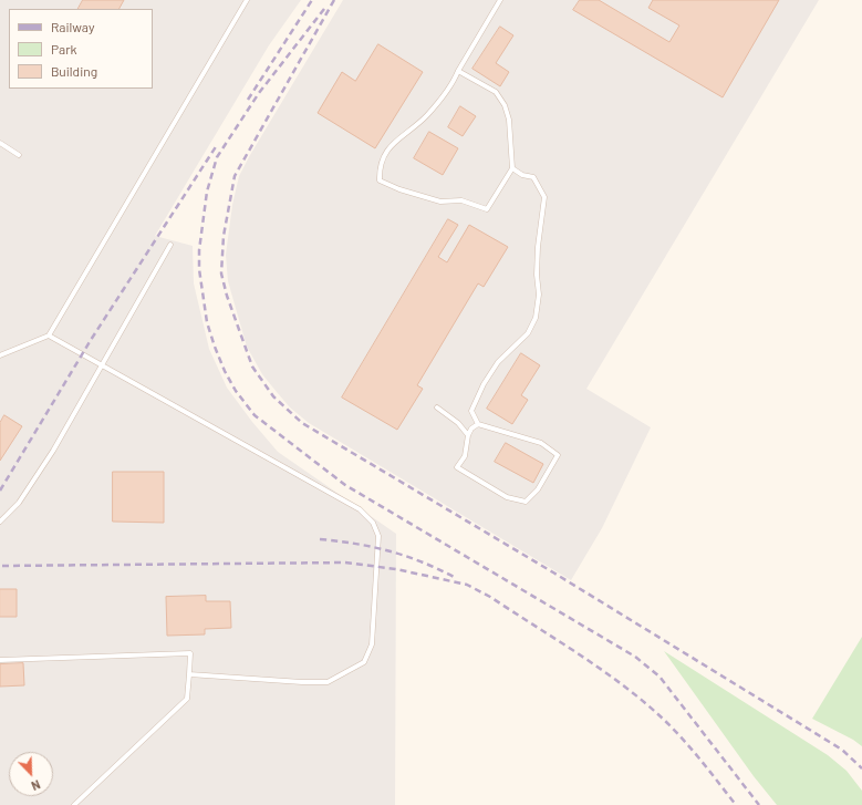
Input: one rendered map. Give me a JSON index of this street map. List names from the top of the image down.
{
  "legend": ["Railway", "Park", "Building"],
  "north": "bottom right"
}
